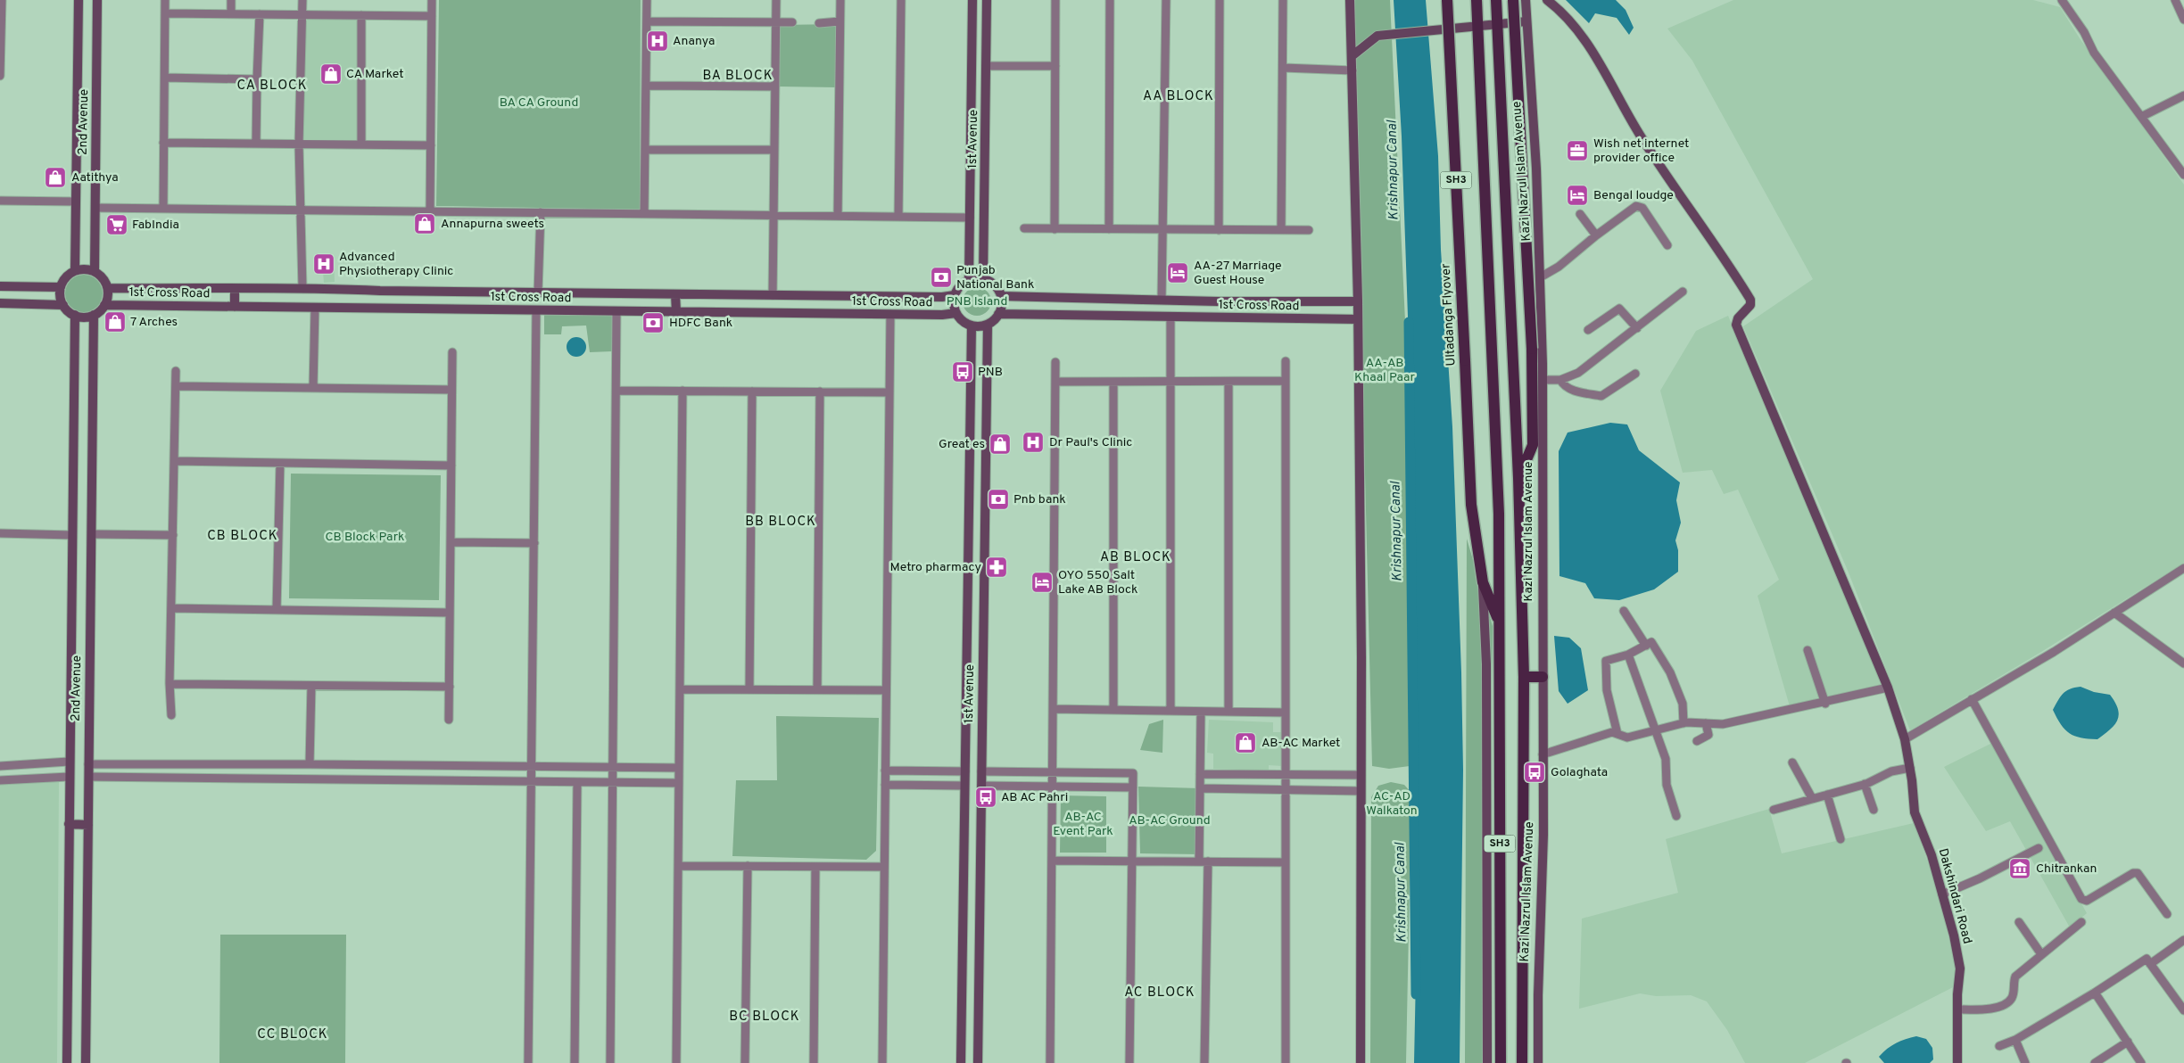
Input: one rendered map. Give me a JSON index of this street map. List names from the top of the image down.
{
  "streets": {
    "main road": ["Kazi Nazrul Islam Avenue", "SH3", "Ultadanga Flyover"],
    "street": [
      "2nd Avenue",
      "1st Avenue",
      "1st Cross Road",
      "Dakshindari Road"
    ]
  },
  "crossings": [
    ["2nd Avenue", "1st Cross Road"],
    ["1st Avenue", "1st Cross Road"],
    ["Kazi Nazrul Islam Avenue", "SH3"],
    ["Kazi Nazrul Islam Avenue", "Ultadanga Flyover"]
  ],
  "districts": [
    "BA BLOCK",
    "CA BLOCK",
    "AA BLOCK",
    "BB BLOCK",
    "CB BLOCK",
    "AB BLOCK",
    "AC BLOCK",
    "BC BLOCK",
    "CC BLOCK"
  ],
  "water": ["Krishnapur Canal"],
  "parks": [
    "BA CA Ground",
    "PNB Island",
    "AA-AB Khaal Paar",
    "CB Block Park",
    "AC-AD Walkaton",
    "AB-AC Event Park",
    "AB-AC Ground"
  ],
  "places": {
    "hospital": ["Ananya", "Advanced Physiotherapy Clinic", "Dr Paul's Clinic"],
    "shop": [
      "CA Market",
      "Aatithya",
      "Annapurna sweets",
      "7 Arches",
      "Great es",
      "AB-AC Market"
    ],
    "office": ["Wish net internet provider office"],
    "hotel": ["Bengal loudge", "AA-27 Marriage Guest House", "OYO 550 Salt Lake AB Block"],
    "supermarket": ["FabIndia"],
    "bank": ["Punjab National Bank", "HDFC Bank", "Pnb bank"],
    "bus stop": ["PNB", "Golaghata", "AB AC Pahri"],
    "pharmacy": ["Metro pharmacy"],
    "museum": ["Chitrankan"]
  }
}
